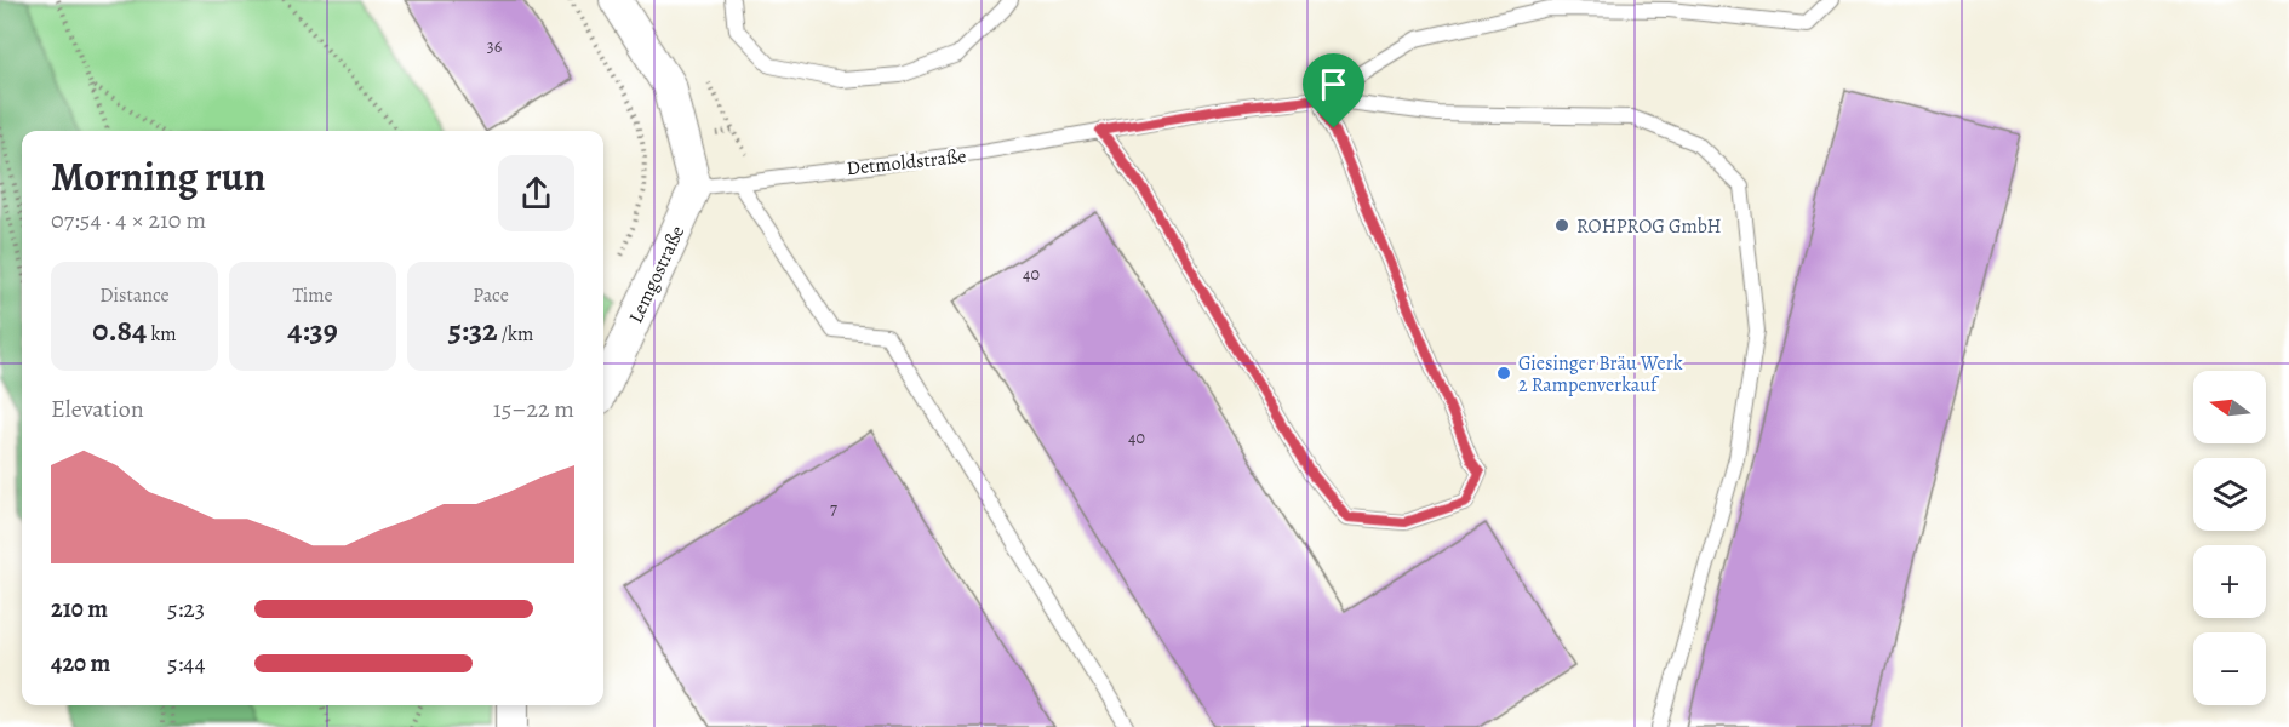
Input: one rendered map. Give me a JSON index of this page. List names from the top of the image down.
{
  "streets": {
    "street": ["Lemgostraße"],
    "lane": ["Detmoldstraße"]
  },
  "crossings": [
    ["Detmoldstraße", "Lemgostraße"]
  ],
  "places": ["ROHPROG GmbH", "Giesinger Bräu Werk 2 Rampenverkauf"],
  "house_numbers": [
    "36",
    "40",
    "40",
    "7"
  ],
  "north": "left",
  "page": {
    "heading": ["Morning run", "07:54 · 4 × 210 m"],
    "stats": [
      ["Distance", "0.84 km"],
      ["Time", "4:39"],
      ["Pace", "5:32 /km"]
    ],
    "map_buttons": ["+", "−"],
    "chart": ["Elevation", "15–22 m"],
    "list": [
      {
        "name": "210 m",
        "note": "5:23"
      },
      {
        "name": "420 m",
        "note": "5:44"
      }
    ]
  }
}
